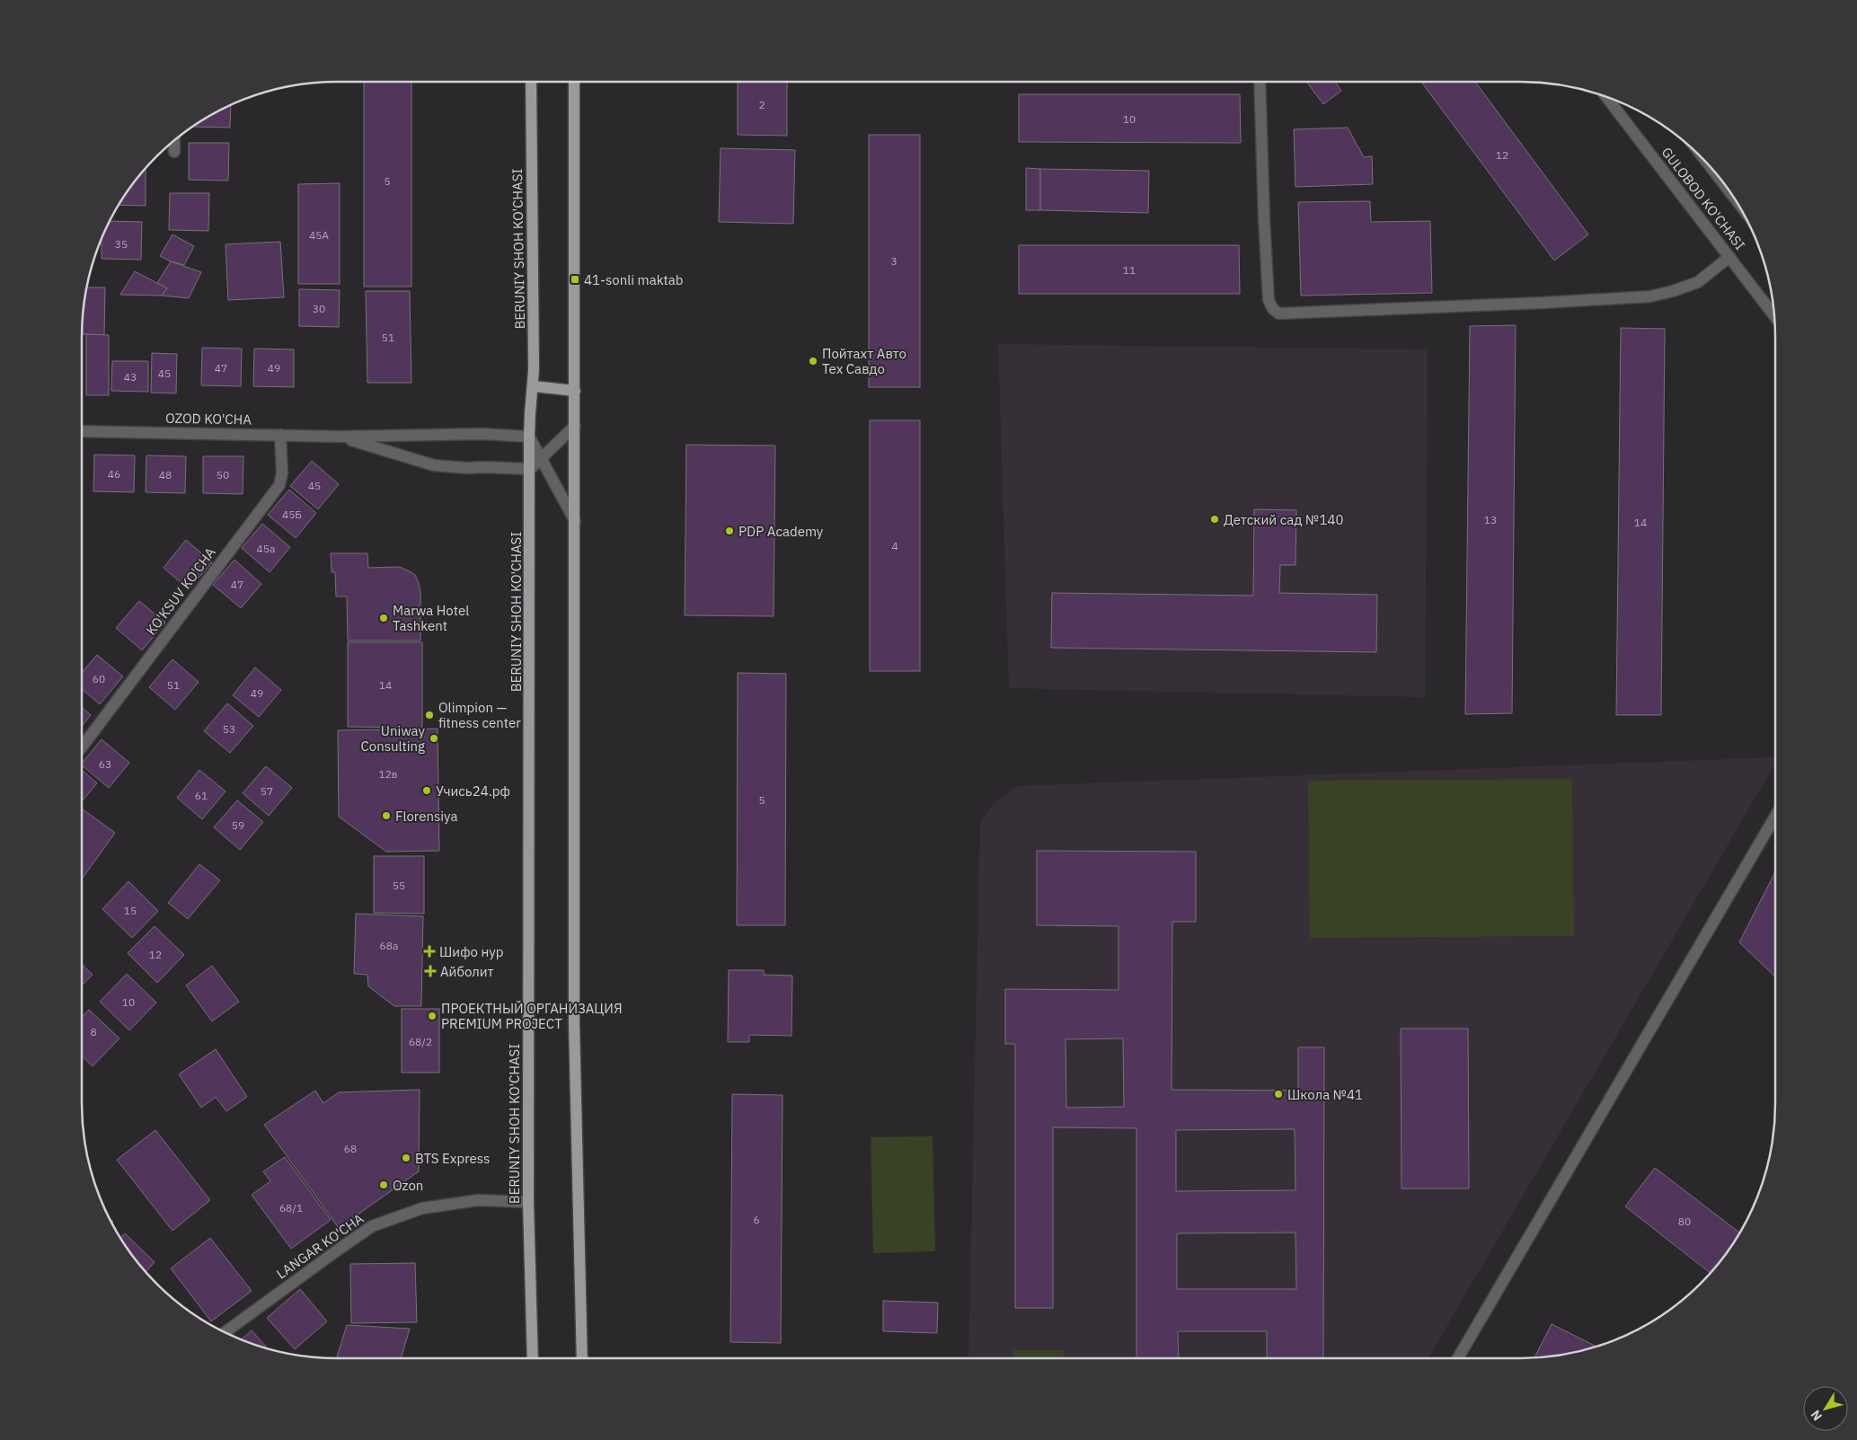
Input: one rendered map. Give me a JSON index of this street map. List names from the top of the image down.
{
  "streets": {
    "main road": ["BERUNIY SHOH KO'CHASI"],
    "street": [
      "GULOBOD KO'CHASI",
      "OZOD KO'CHA",
      "KO'KSUV KO'CHA",
      "LANGAR KO'CHA"
    ]
  },
  "crossings": [
    ["BERUNIY SHOH KO'CHASI", "OZOD KO'CHA"],
    ["BERUNIY SHOH KO'CHASI", "LANGAR KO'CHA"],
    ["OZOD KO'CHA", "KO'KSUV KO'CHA"]
  ],
  "places": {
    "transit": ["41-sonli maktab"],
    "other": [
      "Пойтахт Авто Тех Савдо",
      "Детский сад №140",
      "PDP Academy",
      "Marwa Hotel Tashkent",
      "Olimpion — fitness center",
      "Uniway Consulting",
      "Учись24.рф",
      "Florensiya",
      "ПРОЕКТНЫЙ ОРГАНИЗАЦИЯ PREMIUM PROJECT",
      "Школа №41",
      "BTS Express",
      "Ozon"
    ],
    "health": ["Шифо нур", "Айболит"]
  },
  "house_numbers": [
    "2",
    "10",
    "12",
    "5",
    "45A",
    "35",
    "3",
    "11",
    "30",
    "51",
    "47",
    "49",
    "45",
    "43",
    "46",
    "48",
    "50",
    "45",
    "45Б",
    "13",
    "14",
    "4",
    "45а",
    "47",
    "60",
    "51",
    "14",
    "49",
    "53",
    "63",
    "12в",
    "57",
    "61",
    "5",
    "59",
    "55",
    "15",
    "68а",
    "12",
    "10",
    "8",
    "68/2",
    "68",
    "68/1",
    "6",
    "80"
  ],
  "north": "bottom left"
}
